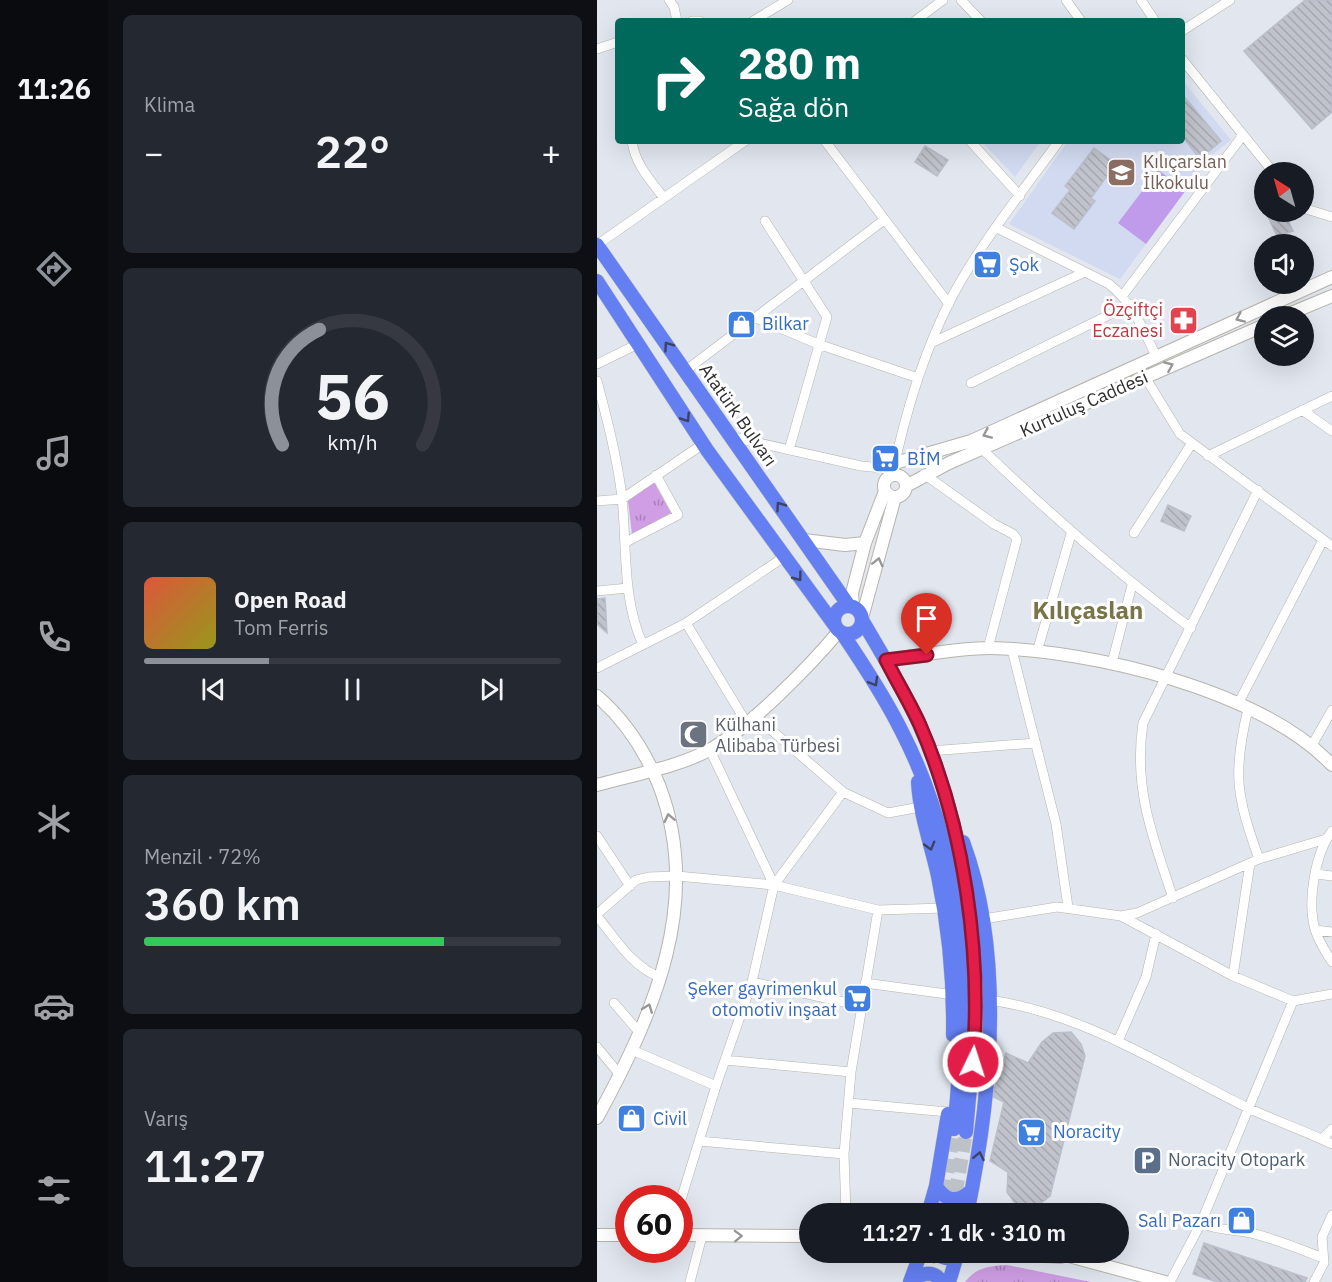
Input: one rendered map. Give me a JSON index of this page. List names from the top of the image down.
{
  "streets": {
    "main road": ["Kurtuluş Caddesi", "Atatürk Bulvarı"]
  },
  "districts": ["Kılıçaslan"],
  "places": {
    "school or university": ["Kılıçarslan İlkokulu"],
    "supermarket": [
      "Şok",
      "BİM",
      "Şeker gayrimenkul otomotiv inşaat",
      "Noracity"
    ],
    "pharmacy": ["Özçiftçi Eczanesi"],
    "shop": ["Bilkar", "Civil", "Salı Pazarı"],
    "mosque": ["Külhani Alibaba Türbesi"],
    "parking": ["Noracity Otopark"]
  },
  "north": "top left",
  "page": {
    "tabs": "11:26",
    "tile": [
      "Klima",
      ["Menzil · 72%", "360 km"],
      ["Varış", "11:27"]
    ],
    "turn": ["280 m", "Sağa dön"],
    "heat": ["−", "22°", "+"],
    "song": ["Open Road", "Tom Ferris"],
    "limit": "60",
    "trip": "11:27 · 1 dk · 310 m",
    "gauge": ["56", "km/h"]
  }
}
